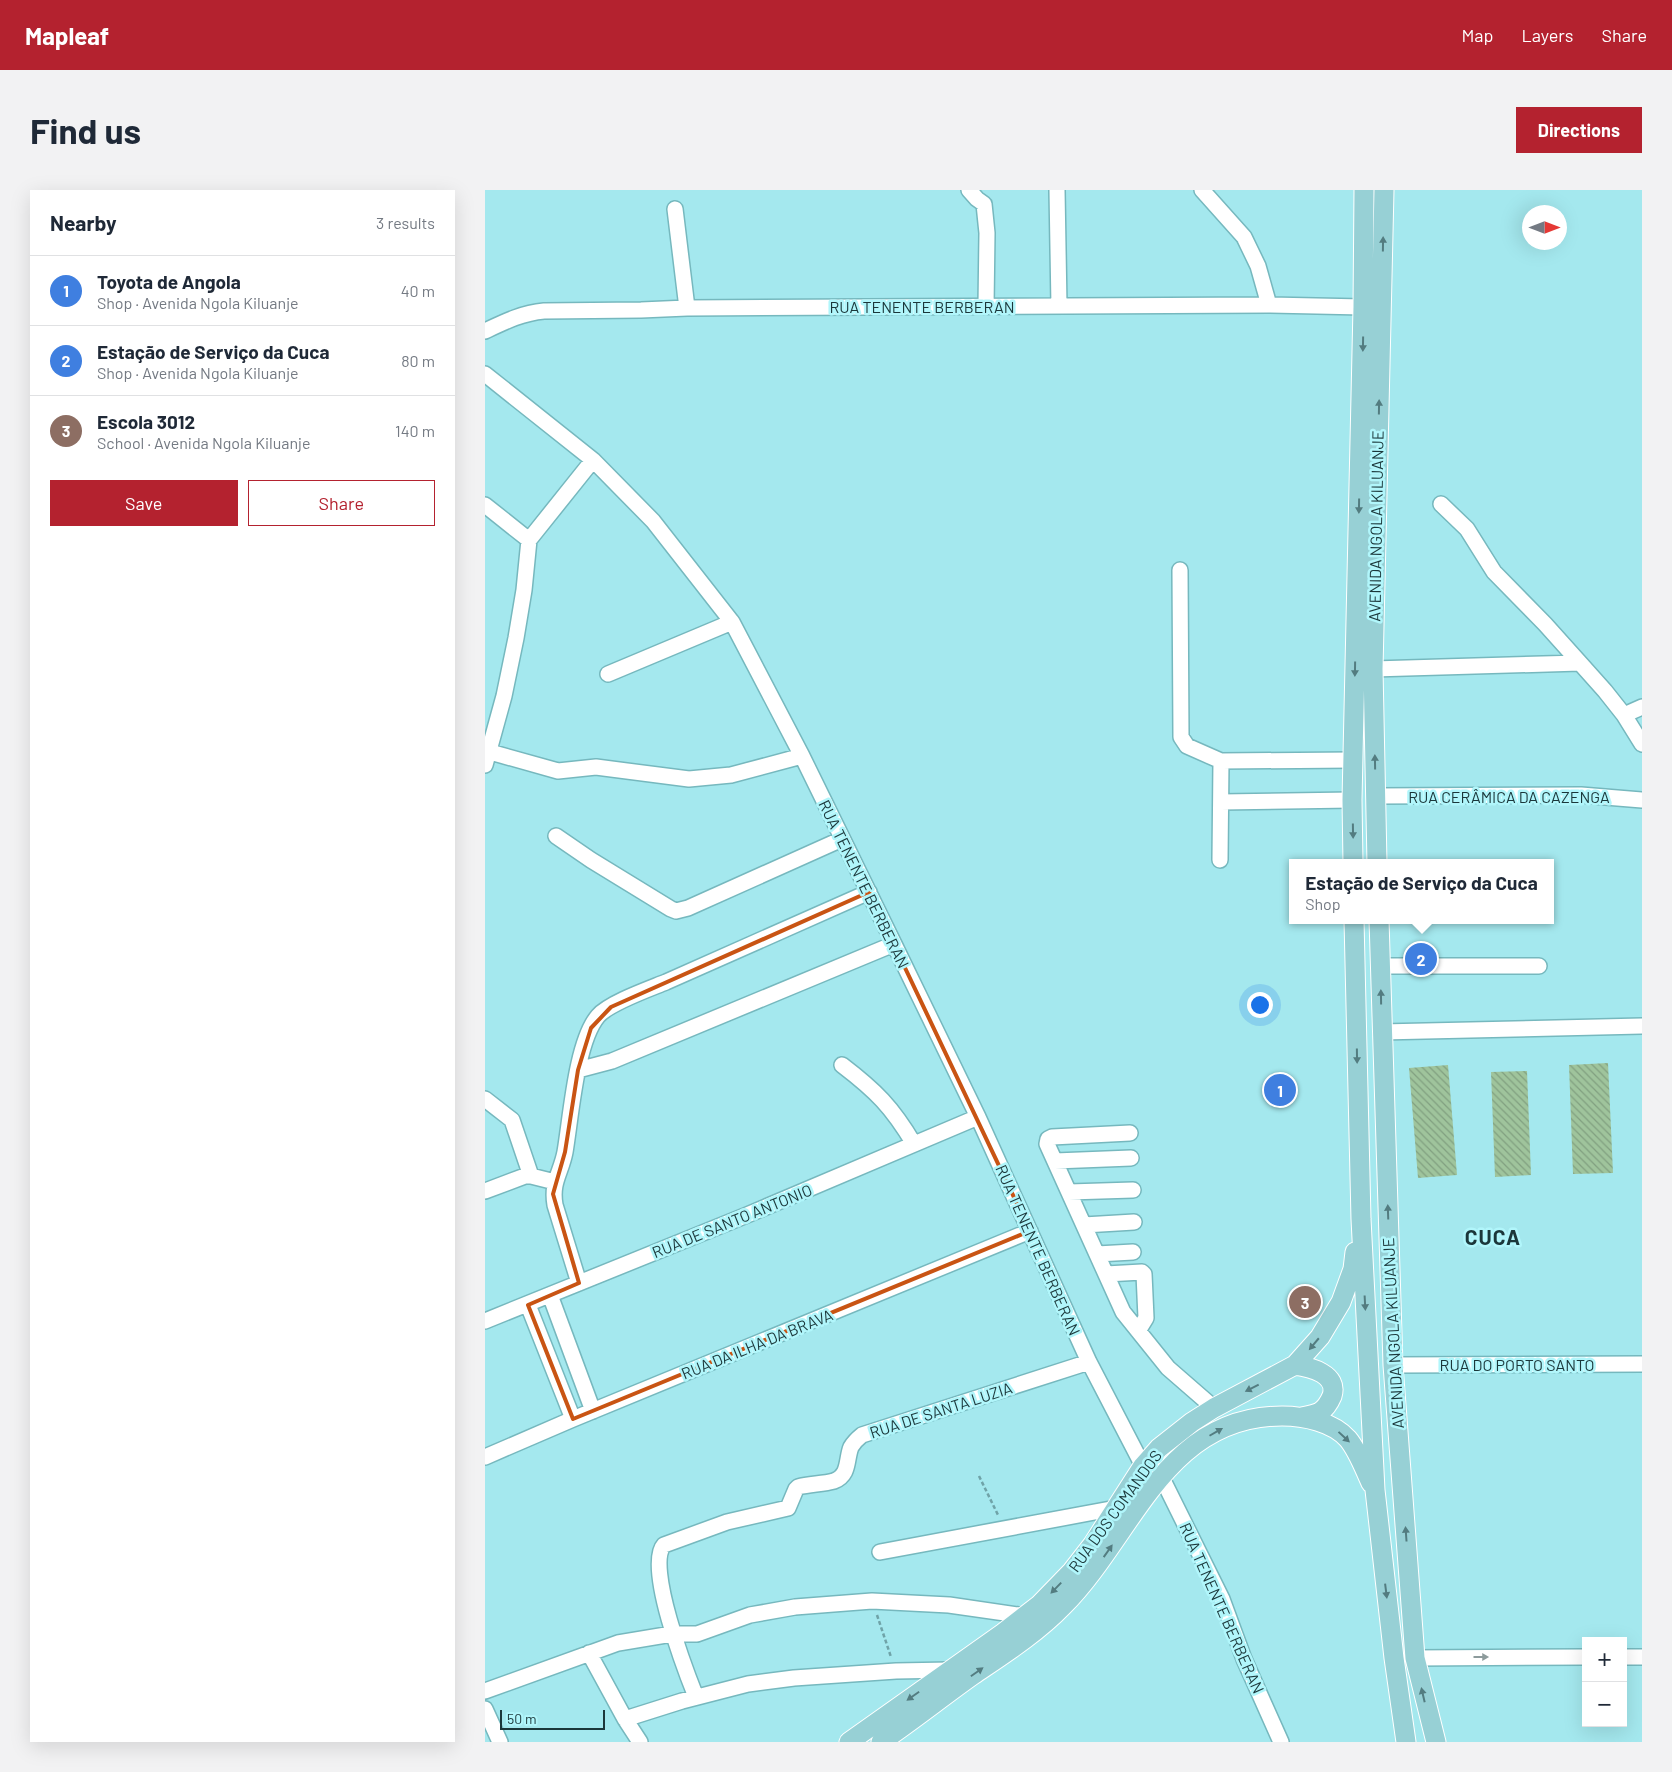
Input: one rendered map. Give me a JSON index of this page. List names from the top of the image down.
{
  "streets": {
    "main road": ["AVENIDA NGOLA KILUANJE", "RUA DOS COMANDOS"],
    "street": [
      "RUA TENENTE BERBERAN",
      "RUA CERÂMICA DA CAZENGA",
      "RUA DE SANTO ANTONIO",
      "RUA DA ILHA DA BRAVA",
      "RUA DO PORTO SANTO",
      "RUA DE SANTA LUZIA"
    ]
  },
  "crossings": [
    ["RUA TENENTE BERBERAN", "AVENIDA NGOLA KILUANJE"],
    ["RUA TENENTE BERBERAN", "RUA DE SANTO ANTONIO"],
    ["RUA TENENTE BERBERAN", "RUA DA ILHA DA BRAVA"],
    ["RUA TENENTE BERBERAN", "RUA DE SANTA LUZIA"],
    ["RUA TENENTE BERBERAN", "RUA DOS COMANDOS"],
    ["AVENIDA NGOLA KILUANJE", "RUA CERÂMICA DA CAZENGA"],
    ["AVENIDA NGOLA KILUANJE", "RUA DO PORTO SANTO"]
  ],
  "districts": ["CUCA"],
  "scale_bar": "50 m",
  "north": "right",
  "page": {
    "header": "Mapleaf",
    "nav": ["Map", "Layers", "Share"],
    "buttons": [
      "Directions",
      ["Save", "Share"]
    ],
    "title": "Find us",
    "heading": ["Nearby", "3 results"],
    "list": [
      {
        "mark": "1",
        "name": "Toyota de Angola",
        "note": "Shop · Avenida Ngola Kiluanje",
        "value": "40 m"
      },
      {
        "mark": "2",
        "name": "Estação de Serviço da Cuca",
        "note": "Shop · Avenida Ngola Kiluanje",
        "value": "80 m"
      },
      {
        "mark": "3",
        "name": "Escola 3012",
        "note": "School · Avenida Ngola Kiluanje",
        "value": "140 m"
      }
    ],
    "popup": ["Estação de Serviço da Cuca", "Shop"],
    "pins": ["2", "1", "3"],
    "map_buttons": ["+", "−"],
    "scale": "50 m"
  }
}
